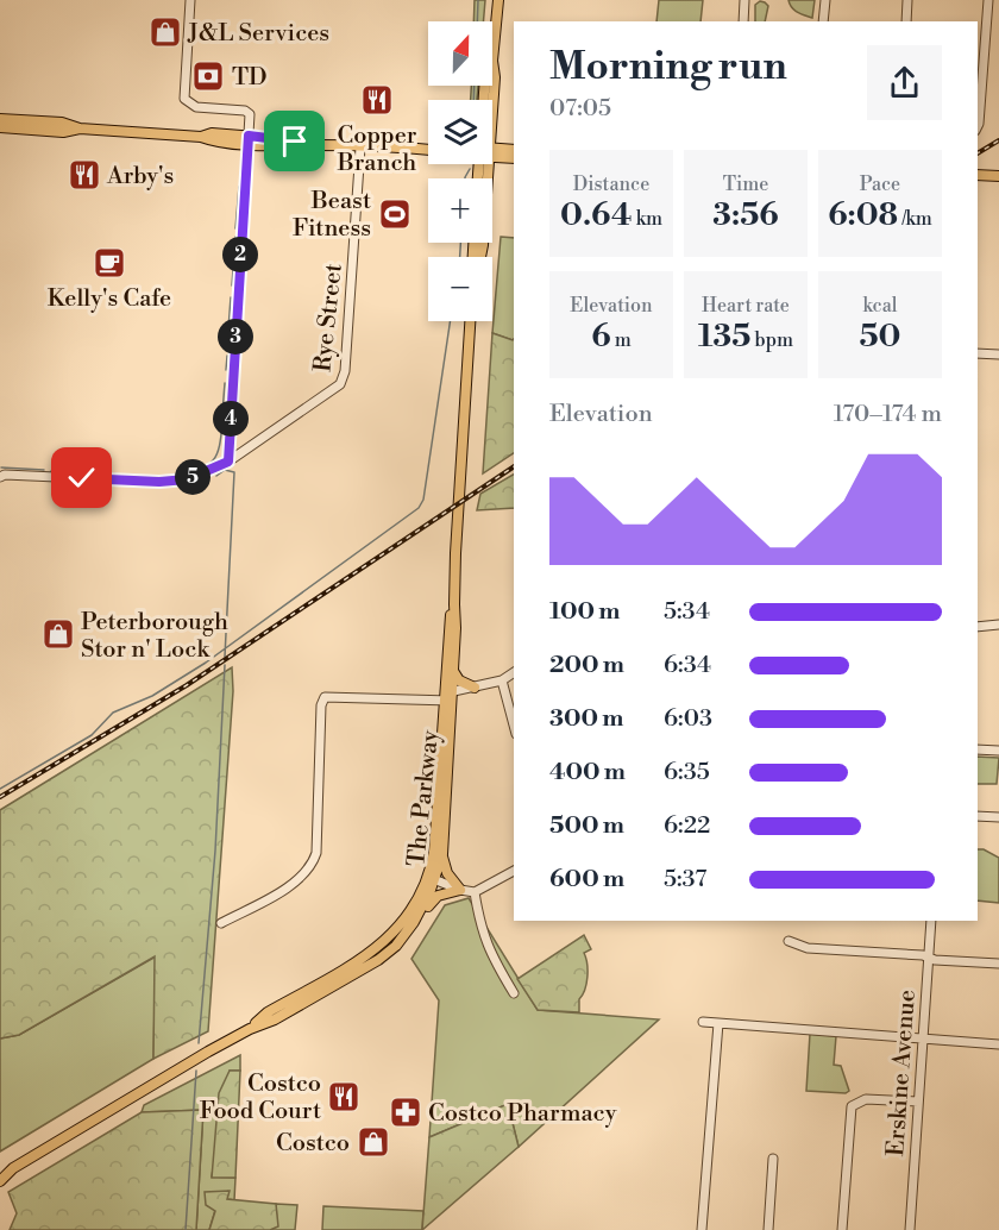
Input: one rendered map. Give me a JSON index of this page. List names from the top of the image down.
{
  "streets": {
    "main road": ["The Parkway"],
    "street": ["Rye Street", "Erskine Avenue"]
  },
  "places": {
    "shop": ["J&L Services", "Peterborough Stor n' Lock", "Costco"],
    "bank": ["TD"],
    "restaurant": ["Copper Branch", "Arby's", "Costco Food Court"],
    "sports": ["Beast Fitness"],
    "cafe": ["Kelly's Cafe"],
    "pharmacy": ["Costco Pharmacy"]
  },
  "north": "top",
  "page": {
    "map_buttons": ["+", "−"],
    "heading": ["Morning run", "07:05"],
    "stats": [
      ["Distance", "0.64 km"],
      ["Time", "3:56"],
      ["Pace", "6:08 /km"],
      ["Elevation", "6 m"],
      ["Heart rate", "135 bpm"],
      ["kcal", "50"]
    ],
    "pins": [
      "2",
      "3",
      "4",
      "5"
    ],
    "chart": ["Elevation", "170–174 m"],
    "list": [
      {
        "name": "100 m",
        "note": "5:34"
      },
      {
        "name": "200 m",
        "note": "6:34"
      },
      {
        "name": "300 m",
        "note": "6:03"
      },
      {
        "name": "400 m",
        "note": "6:35"
      },
      {
        "name": "500 m",
        "note": "6:22"
      },
      {
        "name": "600 m",
        "note": "5:37"
      }
    ]
  }
}
